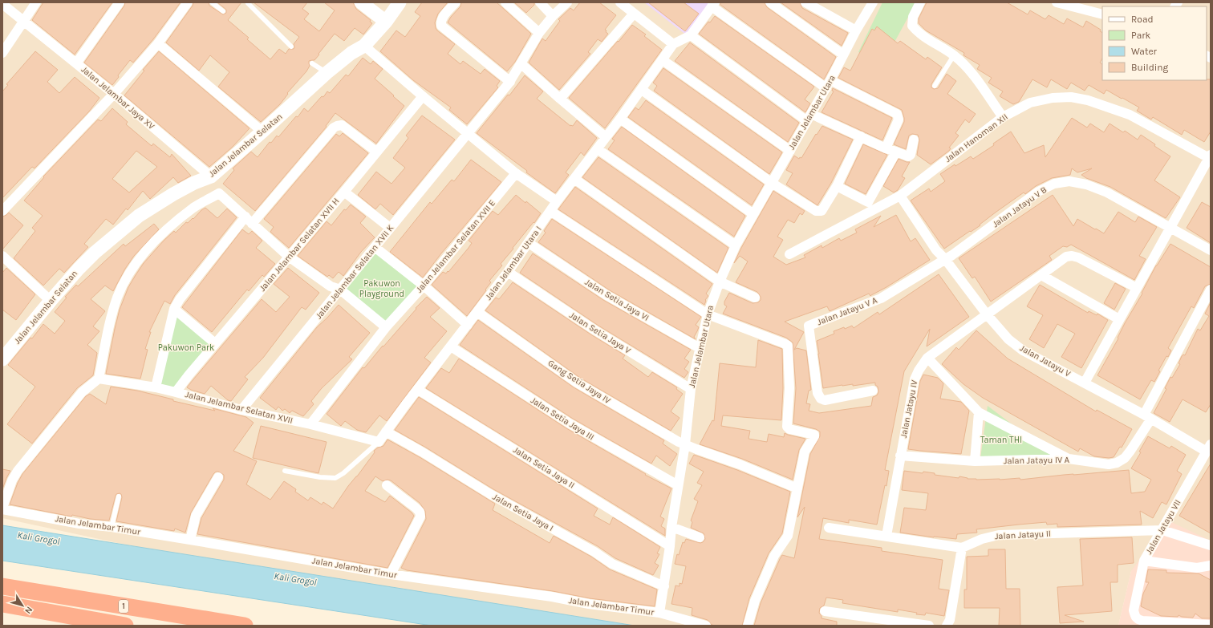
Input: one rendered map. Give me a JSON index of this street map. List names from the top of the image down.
{
  "streets": {
    "highway": ["1"],
    "street": [
      "Jalan Jelambar Jaya XV",
      "Jalan Jelambar Utara",
      "Jalan Hanoman XII",
      "Jalan Jelambar Selatan",
      "Jalan Jatayu V B",
      "Jalan Jelambar Selatan XVII H",
      "Jalan Jelambar Selatan XVII E",
      "Jalan Jelambar Utara I",
      "Jalan Jelambar Selatan XVII K",
      "Jalan Setia Jaya VI",
      "Jalan Jatayu V A",
      "Jalan Setia Jaya V",
      "Jalan Jatayu V",
      "Gang Setia Jaya IV",
      "Jalan Jelambar Selatan XVII",
      "Jalan Jatayu IV",
      "Jalan Setia Jaya III",
      "Jalan Jatayu IV A",
      "Jalan Setia Jaya II",
      "Jalan Setia Jaya I",
      "Jalan Jelambar Timur",
      "Jalan Jatayu VII",
      "Jalan Jatayu II"
    ]
  },
  "crossings": [
    ["Jalan Jelambar Jaya XV", "Jalan Jelambar Selatan"],
    ["Jalan Jelambar Utara", "Jalan Setia Jaya VI"],
    ["Jalan Jelambar Utara", "Jalan Setia Jaya V"],
    ["Jalan Jelambar Utara", "Gang Setia Jaya IV"],
    ["Jalan Jelambar Utara", "Jalan Setia Jaya III"],
    ["Jalan Jelambar Utara", "Jalan Setia Jaya II"],
    ["Jalan Jelambar Utara", "Jalan Setia Jaya I"],
    ["Jalan Jelambar Utara", "Jalan Jelambar Timur"],
    ["Jalan Hanoman XII", "Jalan Jatayu V"],
    ["Jalan Jatayu V B", "Jalan Jatayu V A"],
    ["Jalan Jatayu V B", "Jalan Jatayu V"],
    ["Jalan Jelambar Selatan XVII H", "Jalan Jelambar Selatan XVII"],
    ["Jalan Jelambar Selatan XVII E", "Jalan Jelambar Selatan XVII"],
    ["Jalan Jelambar Utara I", "Jalan Setia Jaya VI"],
    ["Jalan Jelambar Utara I", "Jalan Setia Jaya V"],
    ["Jalan Jelambar Utara I", "Gang Setia Jaya IV"],
    ["Jalan Jelambar Utara I", "Jalan Jelambar Selatan XVII"],
    ["Jalan Jelambar Utara I", "Jalan Setia Jaya III"],
    ["Jalan Jelambar Utara I", "Jalan Setia Jaya II"],
    ["Jalan Jelambar Utara I", "Jalan Setia Jaya I"],
    ["Jalan Jelambar Selatan XVII K", "Jalan Jelambar Selatan XVII"],
    ["Jalan Jatayu V A", "Jalan Jatayu V"],
    ["Jalan Jatayu V", "Jalan Jatayu IV"],
    ["Jalan Jatayu V", "Jalan Jatayu IV A"],
    ["Jalan Jatayu V", "Jalan Jatayu VII"],
    ["Jalan Jatayu IV", "Jalan Jatayu IV A"],
    ["Jalan Jatayu VII", "Jalan Jatayu II"]
  ],
  "water": ["Kali Grogol"],
  "parks": ["Pakuwon Playground", "Pakuwon Park", "Taman THI"],
  "legend": [
    "Road",
    "Park",
    "Water",
    "Building"
  ],
  "north": "bottom right"
}
